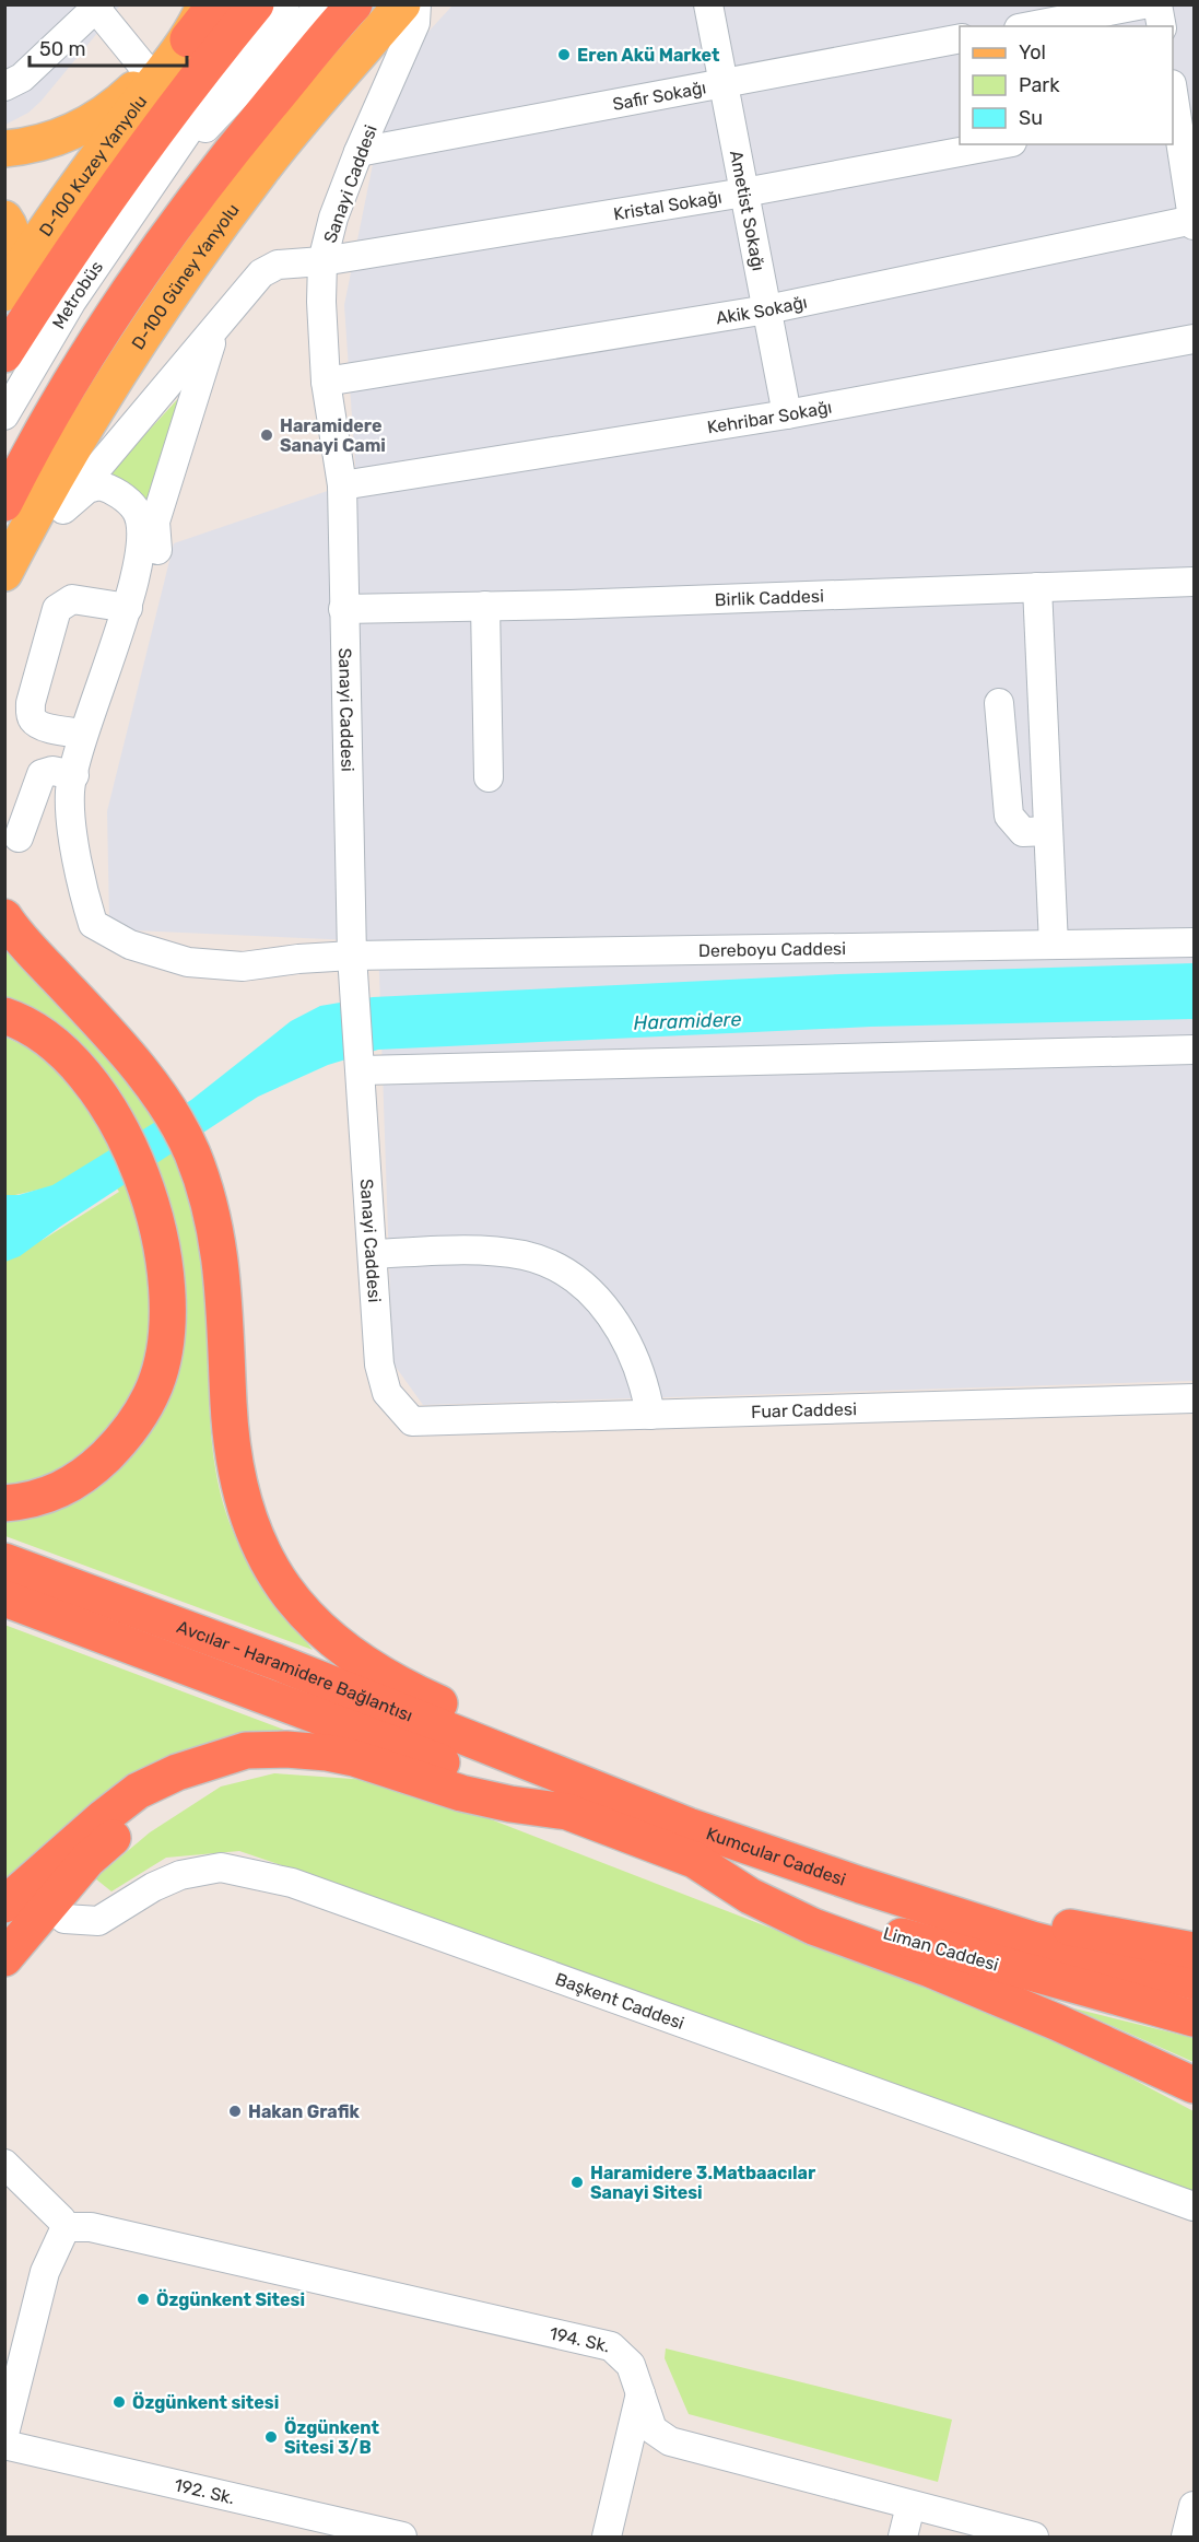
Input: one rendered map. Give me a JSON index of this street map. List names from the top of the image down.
{
  "streets": {
    "highway": ["Avcılar - Haramidere Bağlantısı", "Kumcular Caddesi", "Liman Caddesi"],
    "main road": ["D-100 Kuzey Yanyolu", "D-100 Güney Yanyolu"],
    "street": [
      "Safir Sokağı",
      "Sanayi Caddesi",
      "Kristal Sokağı",
      "Ametist Sokağı",
      "Metrobüs",
      "Akik Sokağı",
      "Kehribar Sokağı",
      "Birlik Caddesi",
      "Dereboyu Caddesi",
      "Fuar Caddesi",
      "Başkent Caddesi",
      "194. Sk.",
      "192. Sk."
    ]
  },
  "crossings": [
    ["Safir Sokağı", "Sanayi Caddesi"],
    ["Safir Sokağı", "Ametist Sokağı"],
    ["Sanayi Caddesi", "Kristal Sokağı"],
    ["Sanayi Caddesi", "Akik Sokağı"],
    ["Sanayi Caddesi", "Kehribar Sokağı"],
    ["Sanayi Caddesi", "Birlik Caddesi"],
    ["Sanayi Caddesi", "Dereboyu Caddesi"],
    ["Sanayi Caddesi", "Fuar Caddesi"],
    ["Kristal Sokağı", "Ametist Sokağı"],
    ["Ametist Sokağı", "Akik Sokağı"],
    ["Ametist Sokağı", "Kehribar Sokağı"],
    ["Avcılar - Haramidere Bağlantısı", "Kumcular Caddesi"],
    ["Kumcular Caddesi", "Liman Caddesi"]
  ],
  "water": ["Haramidere"],
  "places": [
    "Eren Akü Market",
    "Haramidere Sanayi Cami",
    "Hakan Grafik",
    "Haramidere 3.Matbaacılar Sanayi Sitesi",
    "Özgünkent Sitesi",
    "Özgünkent sitesi",
    "Özgünkent Sitesi 3/B"
  ],
  "legend": ["Yol", "Park", "Su"],
  "scale_bar": "50 m"
}
